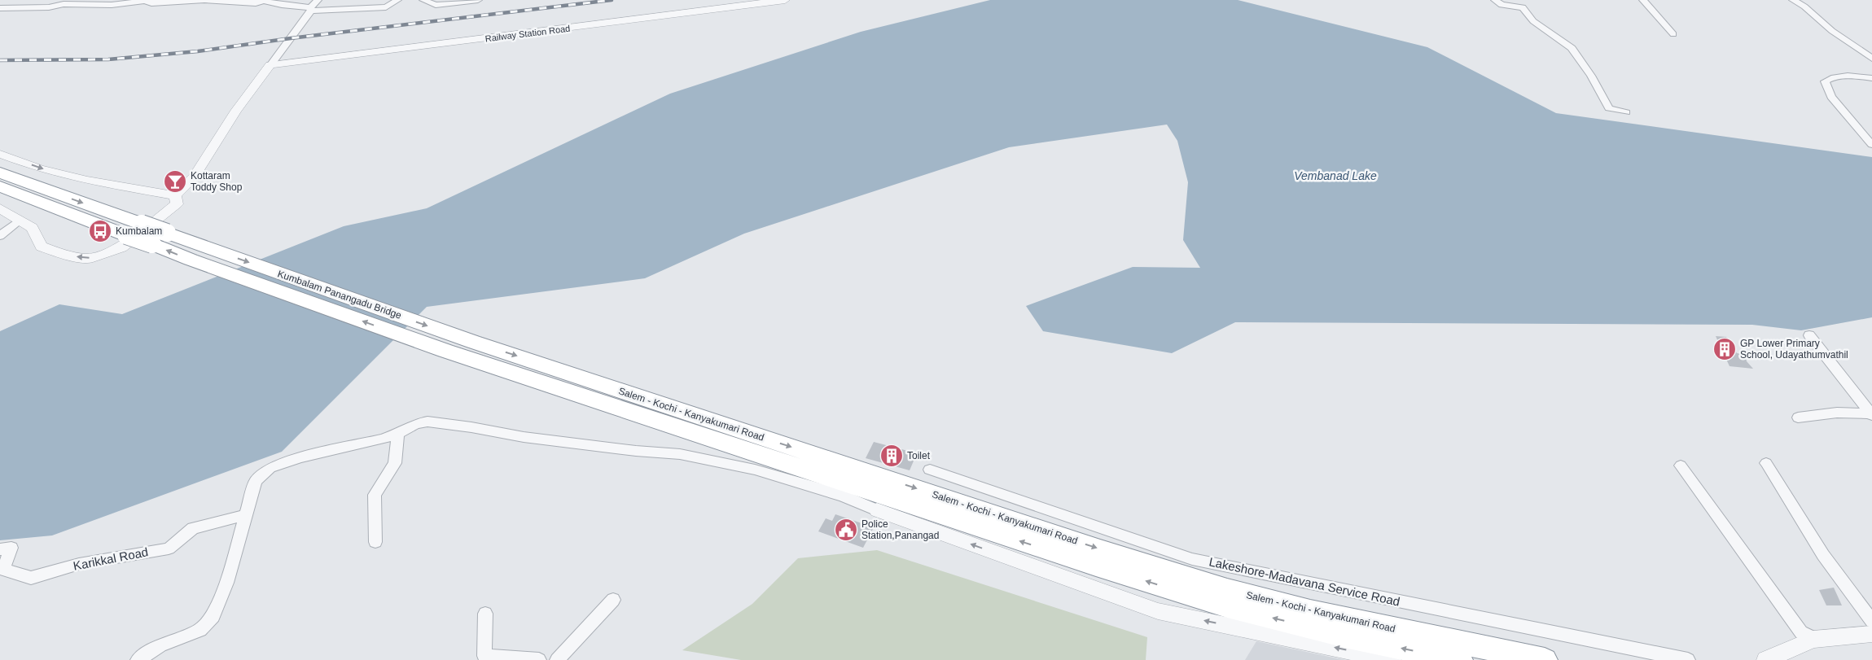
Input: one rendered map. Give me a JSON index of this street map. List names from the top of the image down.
{
  "streets": {
    "highway": ["Kumbalam Panangadu Bridge", "Salem - Kochi - Kanyakumari Road"],
    "street": ["Railway Station Road", "Karikkal Road", "Lakeshore-Madavana Service Road"]
  },
  "crossings": [
    ["Kumbalam Panangadu Bridge", "Salem - Kochi - Kanyakumari Road"]
  ],
  "water": ["Vembanad Lake"],
  "places": {
    "bar": ["Kottaram Toddy Shop"],
    "bus stop": ["Kumbalam"],
    "building": ["GP Lower Primary School, Udayathumvathil", "Toilet"],
    "public building": ["Police Station,Panangad"]
  }
}
